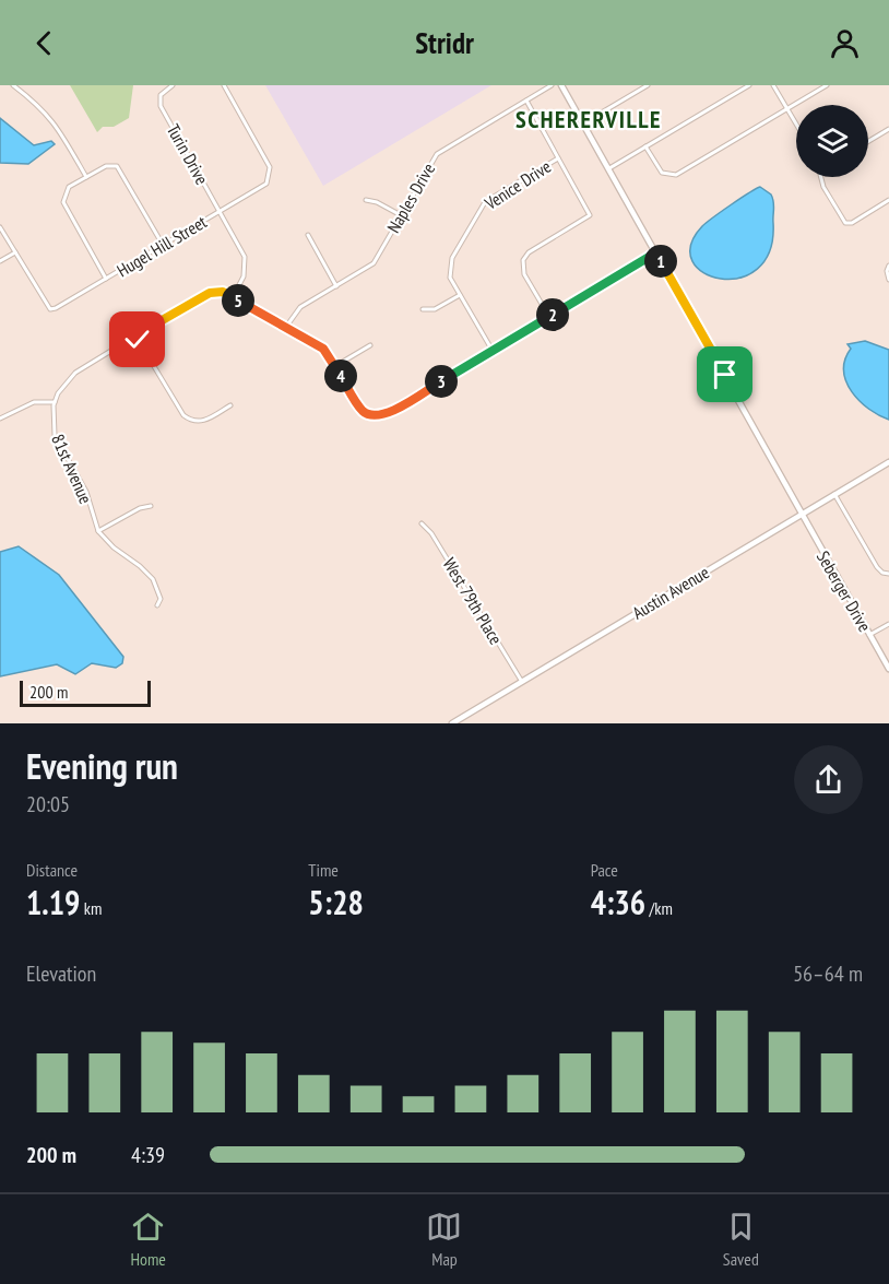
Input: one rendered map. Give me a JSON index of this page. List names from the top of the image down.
{
  "streets": {
    "street": [
      "Turin Drive",
      "Venice Drive",
      "Naples Drive",
      "Hugel Hill Street",
      "81st Avenue",
      "Seberger Drive",
      "Austin Avenue",
      "West 79th Place"
    ]
  },
  "crossings": [
    ["Turin Drive", "Hugel Hill Street"],
    ["Seberger Drive", "Austin Avenue"],
    ["Austin Avenue", "West 79th Place"]
  ],
  "districts": ["SCHERERVILLE"],
  "scale_bar": "200 m",
  "page": {
    "header": "Stridr",
    "pins": [
      "1",
      "5",
      "2",
      "4",
      "3"
    ],
    "scale": "200 m",
    "heading": ["Evening run", "20:05"],
    "stats": [
      ["Distance", "1.19 km"],
      ["Time", "5:28"],
      ["Pace", "4:36 /km"]
    ],
    "chart": ["Elevation", "56–64 m"],
    "list": [
      {
        "name": "200 m",
        "note": "4:39"
      }
    ],
    "tabs": ["Home", "Map", "Saved"]
  }
}
